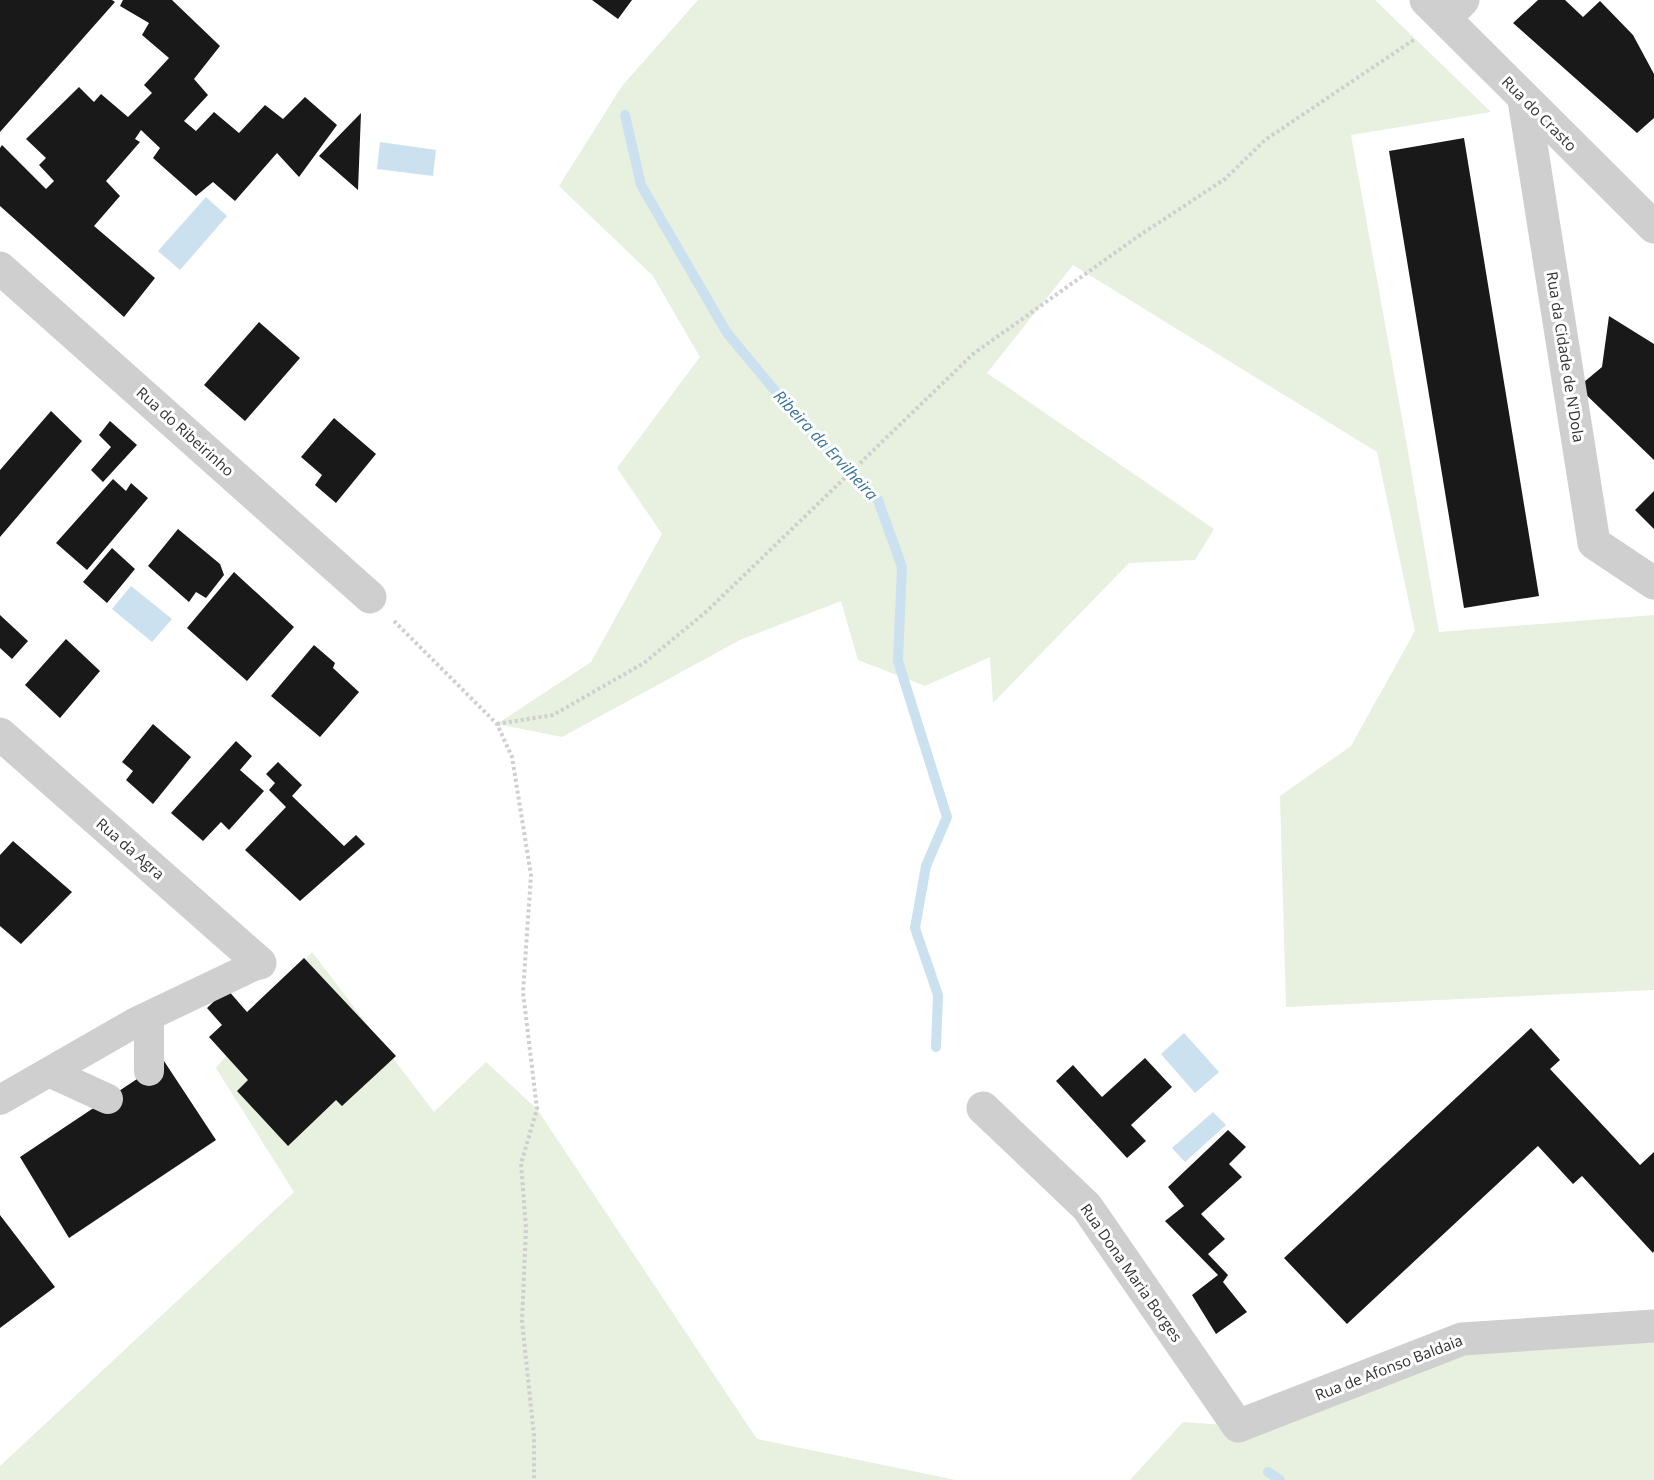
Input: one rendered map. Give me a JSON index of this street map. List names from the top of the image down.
{
  "streets": {
    "street": [
      "Rua do Crasto",
      "Rua da Cidade de N'Dola",
      "Rua do Ribeirinho",
      "Rua da Agra",
      "Rua Dona Maria Borges",
      "Rua de Afonso Baldaia"
    ]
  },
  "crossings": [
    ["Rua do Crasto", "Rua da Cidade de N'Dola"],
    ["Rua Dona Maria Borges", "Rua de Afonso Baldaia"]
  ],
  "water": ["Ribeira da Ervilheira"]
}
